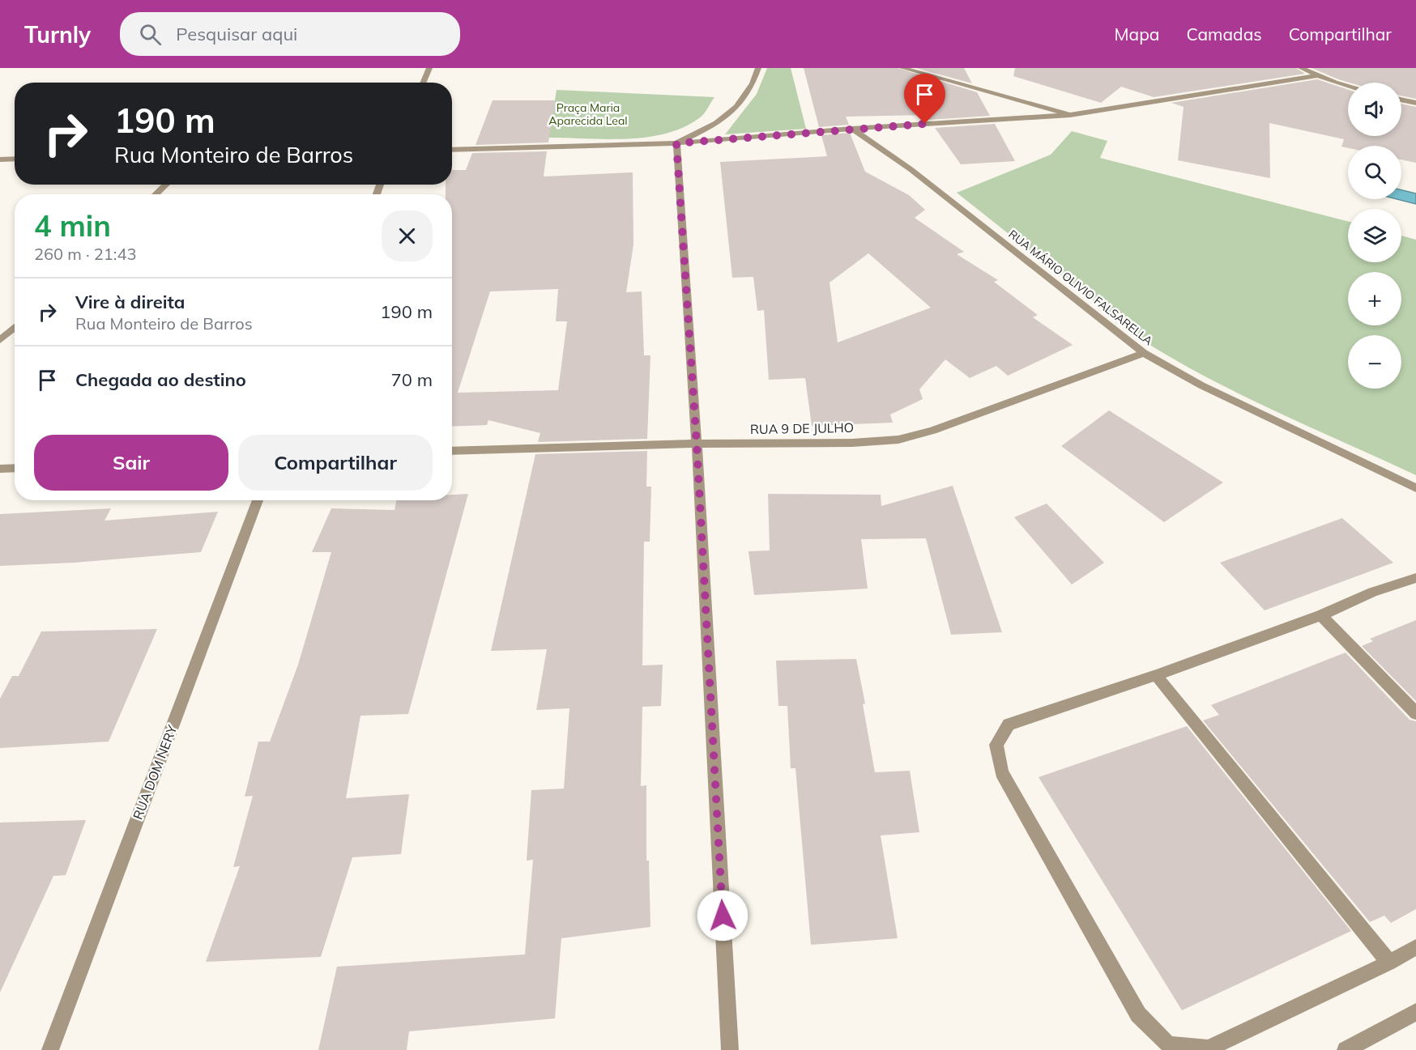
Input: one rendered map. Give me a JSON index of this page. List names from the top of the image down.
{
  "streets": {
    "street": ["RUA MÁRIO OLIVIO FALSARELLA", "RUA 9 DE JULHO", "RUA DOM NERY"]
  },
  "crossings": [
    ["RUA MÁRIO OLIVIO FALSARELLA", "RUA 9 DE JULHO"]
  ],
  "parks": ["Praça Maria Aparecida Leal"],
  "page": {
    "header": "Turnly",
    "search": "Pesquisar aqui",
    "nav": ["Mapa", "Camadas", "Compartilhar"],
    "map_buttons": ["+", "−"],
    "turn": ["190 m", "Rua Monteiro de Barros"],
    "heading": ["4 min", "260 m · 21:43"],
    "list": [
      {
        "name": "Vire à direita",
        "note": "Rua Monteiro de Barros",
        "value": "190 m"
      },
      {
        "name": "Chegada ao destino",
        "value": "70 m"
      }
    ],
    "buttons": ["Sair", "Compartilhar"]
  }
}
